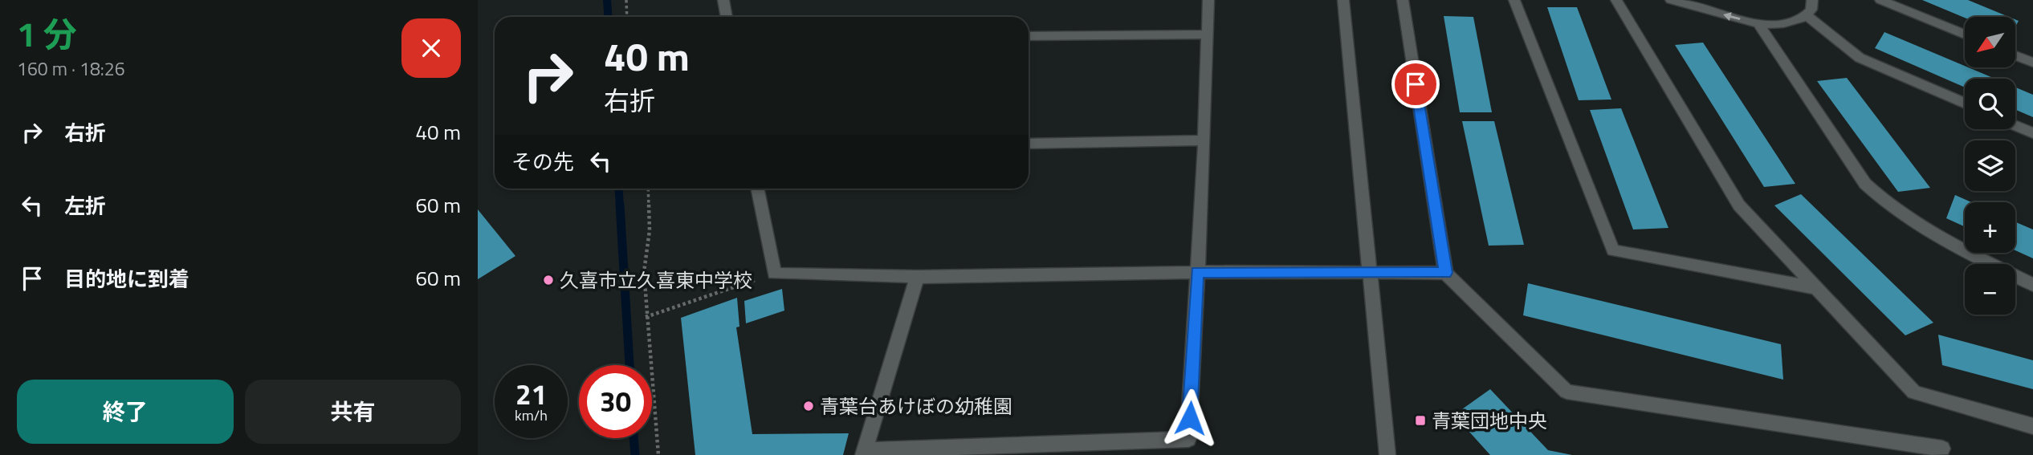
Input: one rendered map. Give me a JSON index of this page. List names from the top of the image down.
{
  "places": {
    "other": ["久喜市立久喜東中学校", "青葉台あけぼの幼稚園"],
    "transit": ["青葉団地中央"]
  },
  "north": "bottom left",
  "page": {
    "heading": ["1 分", "160 m · 18:26"],
    "map_buttons": ["+", "−"],
    "turn": ["40 m", "右折"],
    "list": [
      {
        "name": "右折",
        "value": "40 m"
      },
      {
        "name": "左折",
        "value": "60 m"
      },
      {
        "name": "目的地に到着",
        "value": "60 m"
      }
    ],
    "then": "その先",
    "speed": "21 km/h",
    "limit": "30",
    "buttons": ["終了", "共有"]
  }
}
